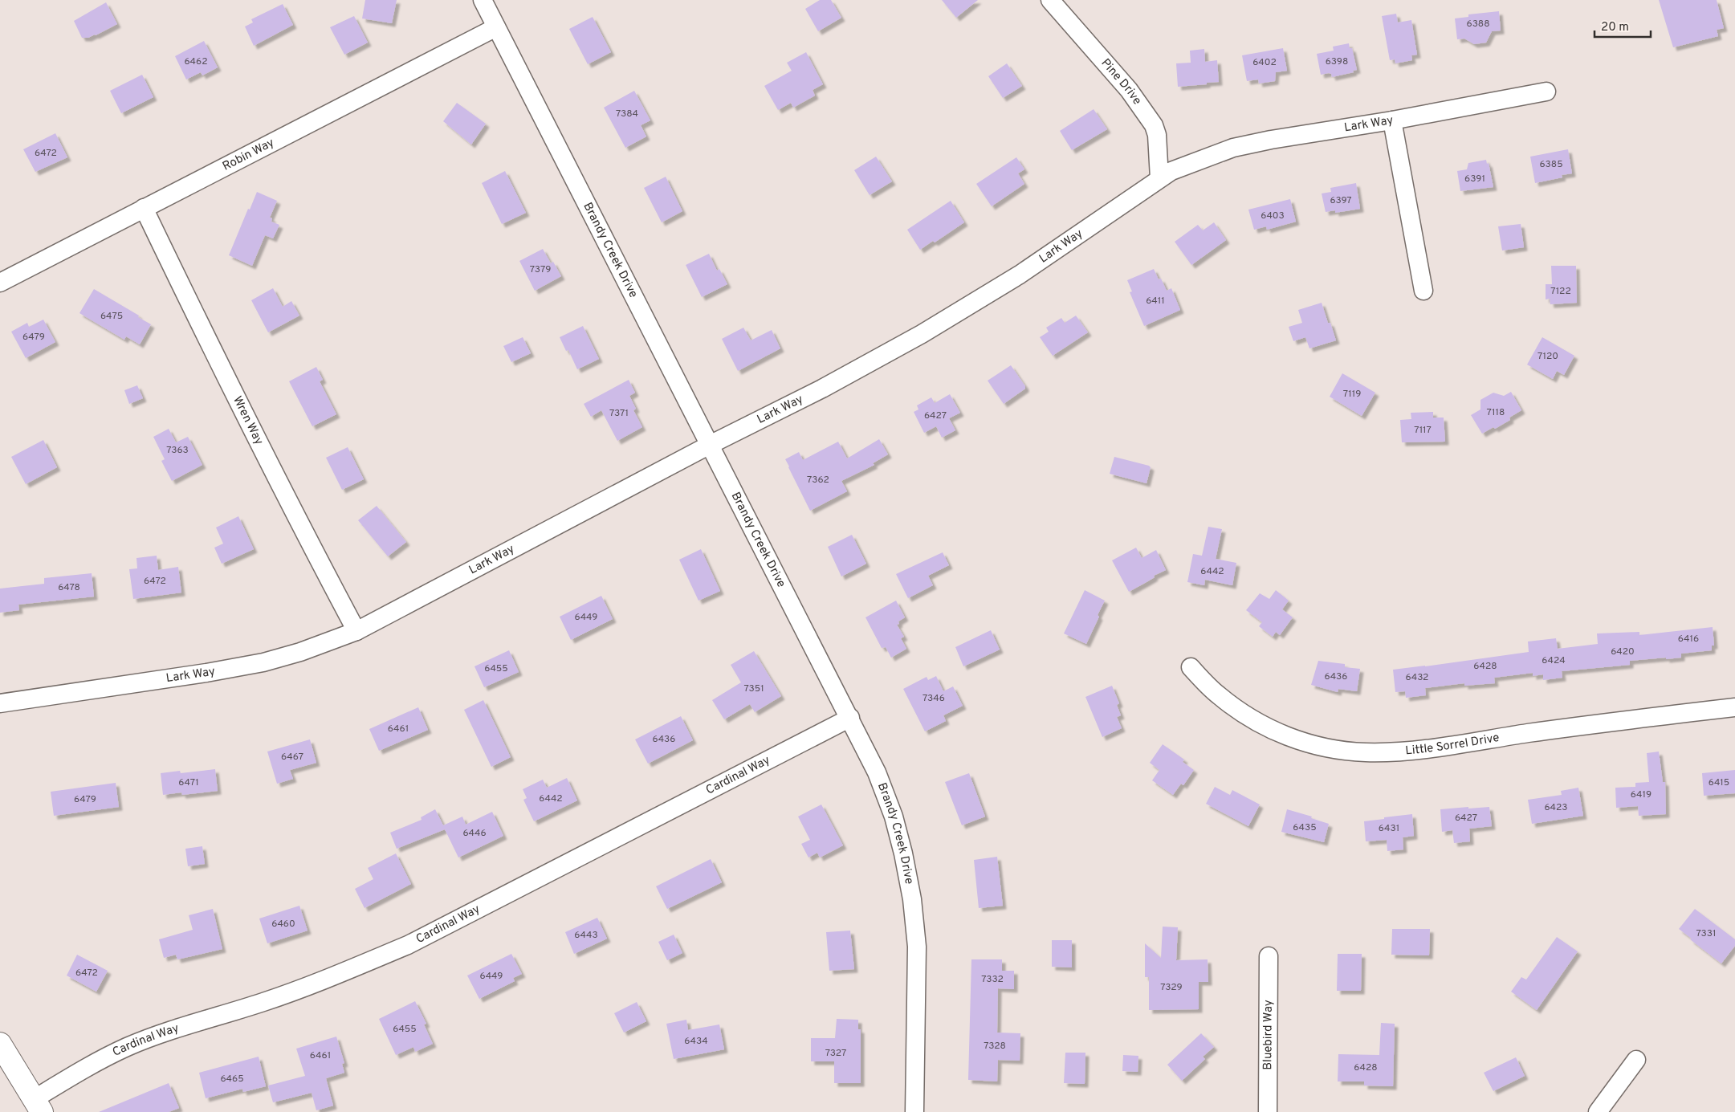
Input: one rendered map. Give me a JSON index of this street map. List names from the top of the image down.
{
  "streets": {
    "street": [
      "Pine Drive",
      "Lark Way",
      "Robin Way",
      "Brandy Creek Drive",
      "Wren Way",
      "Little Sorrel Drive",
      "Cardinal Way",
      "Bluebird Way"
    ]
  },
  "crossings": [
    ["Pine Drive", "Lark Way"],
    ["Lark Way", "Brandy Creek Drive"],
    ["Lark Way", "Wren Way"],
    ["Robin Way", "Brandy Creek Drive"],
    ["Robin Way", "Wren Way"],
    ["Brandy Creek Drive", "Cardinal Way"]
  ],
  "house_numbers": [
    "6388",
    "6462",
    "6398",
    "6402",
    "7384",
    "6472",
    "6385",
    "6391",
    "6397",
    "6403",
    "7379",
    "7122",
    "6411",
    "6475",
    "6479",
    "7120",
    "7119",
    "7118",
    "7371",
    "6427",
    "7117",
    "7363",
    "7362",
    "6442",
    "6472",
    "6478",
    "6449",
    "6416",
    "6420",
    "6424",
    "6428",
    "6455",
    "6436",
    "6432",
    "7351",
    "7346",
    "6461",
    "6436",
    "6467",
    "6471",
    "6415",
    "6419",
    "6442",
    "6479",
    "6423",
    "6427",
    "6435",
    "6431",
    "6446",
    "6460",
    "7331",
    "6443",
    "6472",
    "6449",
    "7332",
    "7329",
    "6455",
    "6434",
    "7328",
    "7327",
    "6461",
    "6428",
    "6465"
  ],
  "scale_bar": "20 m"
}
